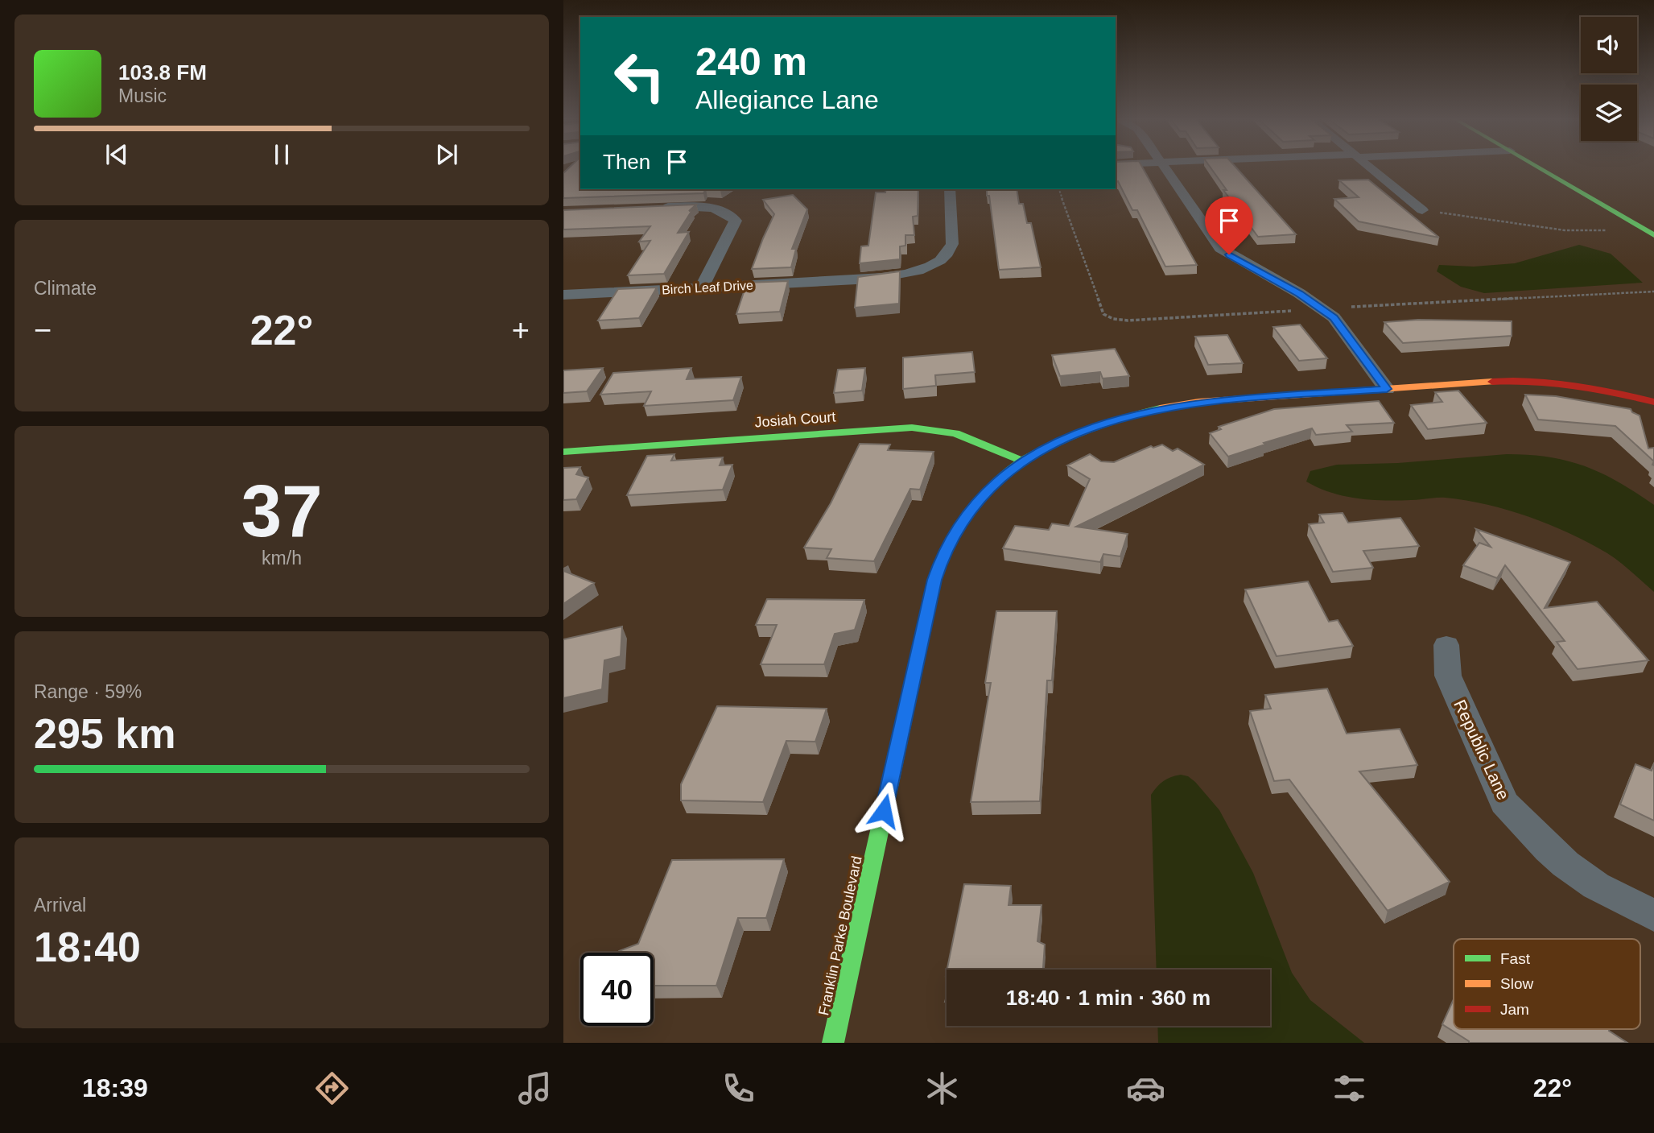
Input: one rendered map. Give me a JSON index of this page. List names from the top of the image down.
{
  "streets": {
    "street": [
      "Birch Leaf Drive",
      "Josiah Court",
      "Republic Lane",
      "Franklin Parke Boulevard"
    ]
  },
  "crossings": [
    ["Josiah Court", "Franklin Parke Boulevard"]
  ],
  "legend": ["Fast", "Slow", "Jam"],
  "page": {
    "turn": ["240 m", "Allegiance Lane"],
    "song": ["103.8 FM", "Music"],
    "then": "Then",
    "tile": [
      "Climate",
      ["37", "km/h"],
      ["Range · 59%", "295 km"],
      ["Arrival", "18:40"]
    ],
    "heat": ["−", "22°", "+"],
    "limit": "40",
    "trip": "18:40 · 1 min · 360 m",
    "tabs": ["18:39", "22°"]
  }
}
